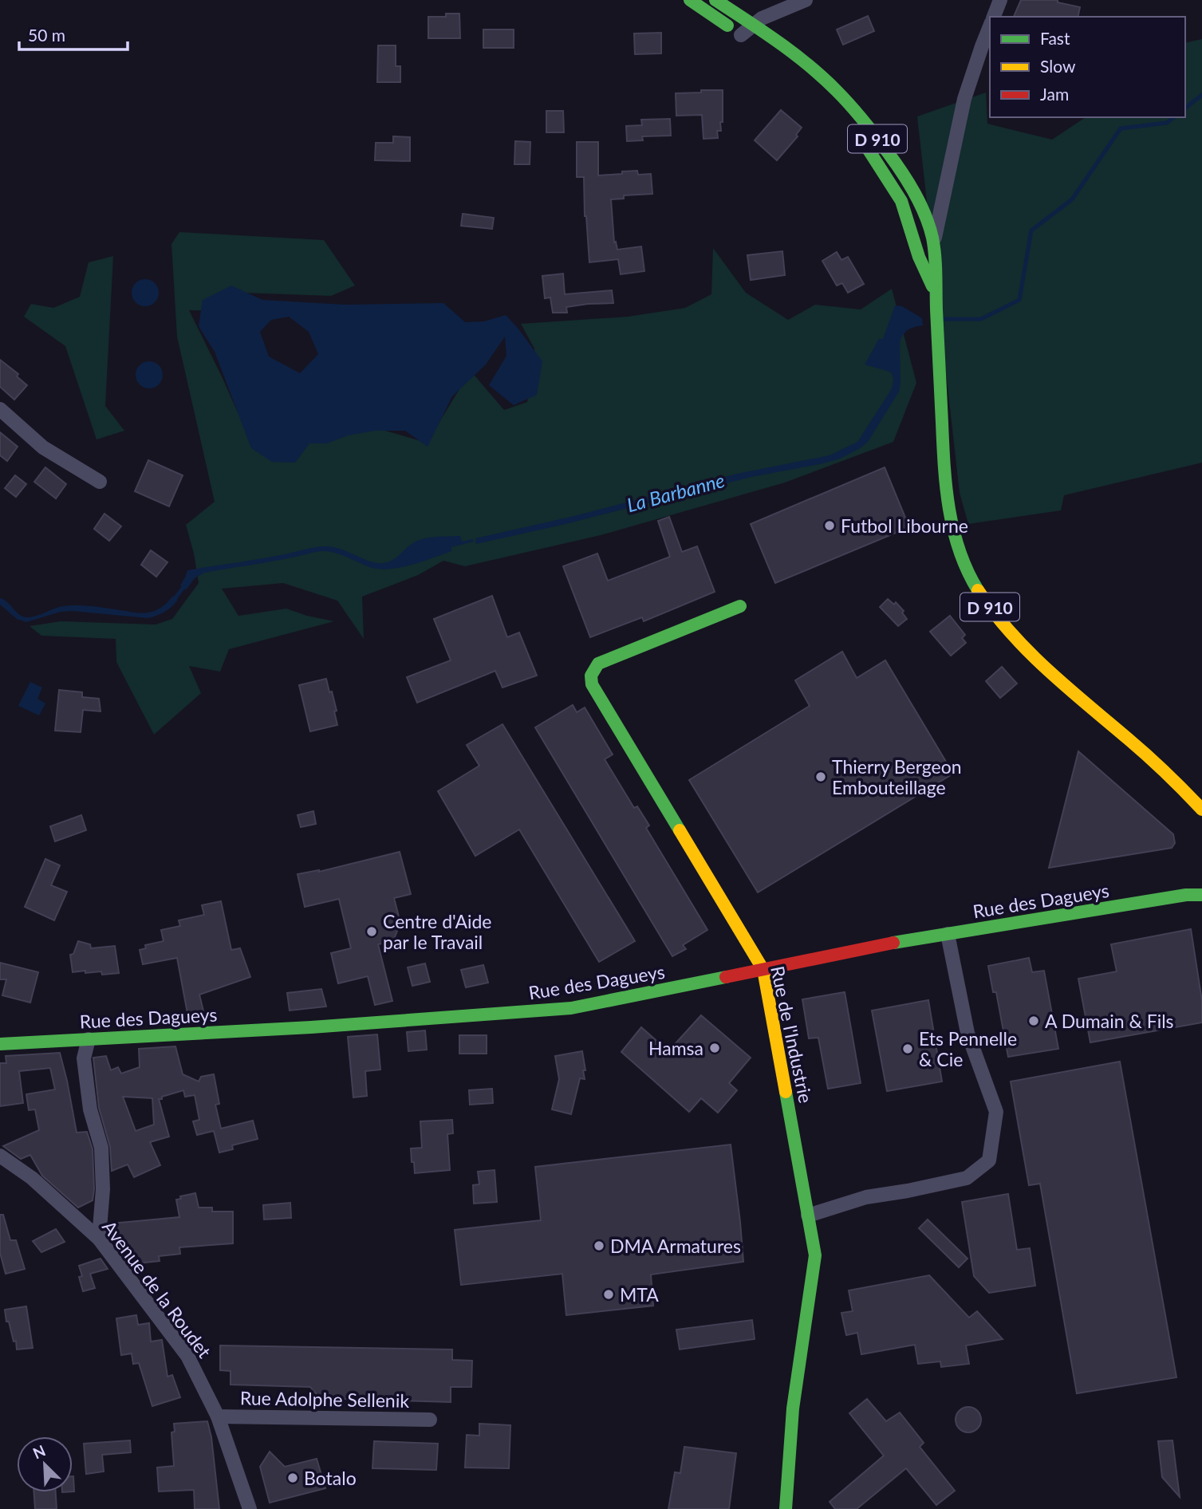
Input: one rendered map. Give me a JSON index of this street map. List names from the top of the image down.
{
  "streets": {
    "street": [
      "D 910",
      "Rue des Dagueys",
      "Rue de l'Industrie",
      "Avenue de la Roudet",
      "Rue Adolphe Sellenik"
    ]
  },
  "crossings": [
    ["Rue des Dagueys", "Rue de l'Industrie"],
    ["Avenue de la Roudet", "Rue Adolphe Sellenik"]
  ],
  "water": ["La Barbanne"],
  "places": [
    "Futbol Libourne",
    "Thierry Bergeon Embouteillage",
    "Centre d'Aide par le Travail",
    "A Dumain & Fils",
    "Hamsa",
    "Ets Pennelle & Cie",
    "DMA Armatures",
    "MTA",
    "Botalo"
  ],
  "legend": ["Fast", "Slow", "Jam"],
  "scale_bar": "50 m",
  "north": "top left"
}
